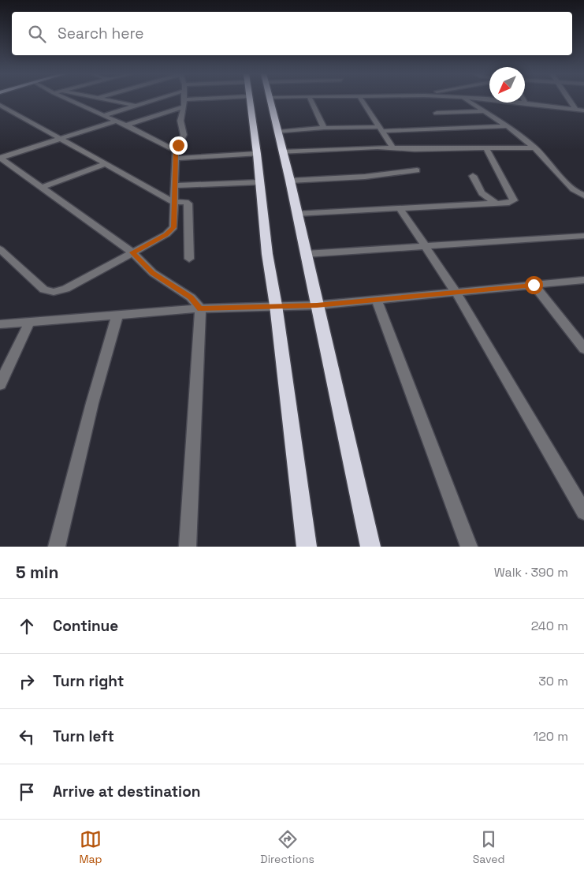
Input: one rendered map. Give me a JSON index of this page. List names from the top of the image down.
{
  "north": "bottom left",
  "page": {
    "search": "Search here",
    "heading": ["5 min", "Walk · 390 m"],
    "list": [
      ["Continue", "240 m"],
      ["Turn right", "30 m"],
      ["Turn left", "120 m"],
      "Arrive at destination"
    ],
    "nav": ["Map", "Directions", "Saved"]
  }
}
